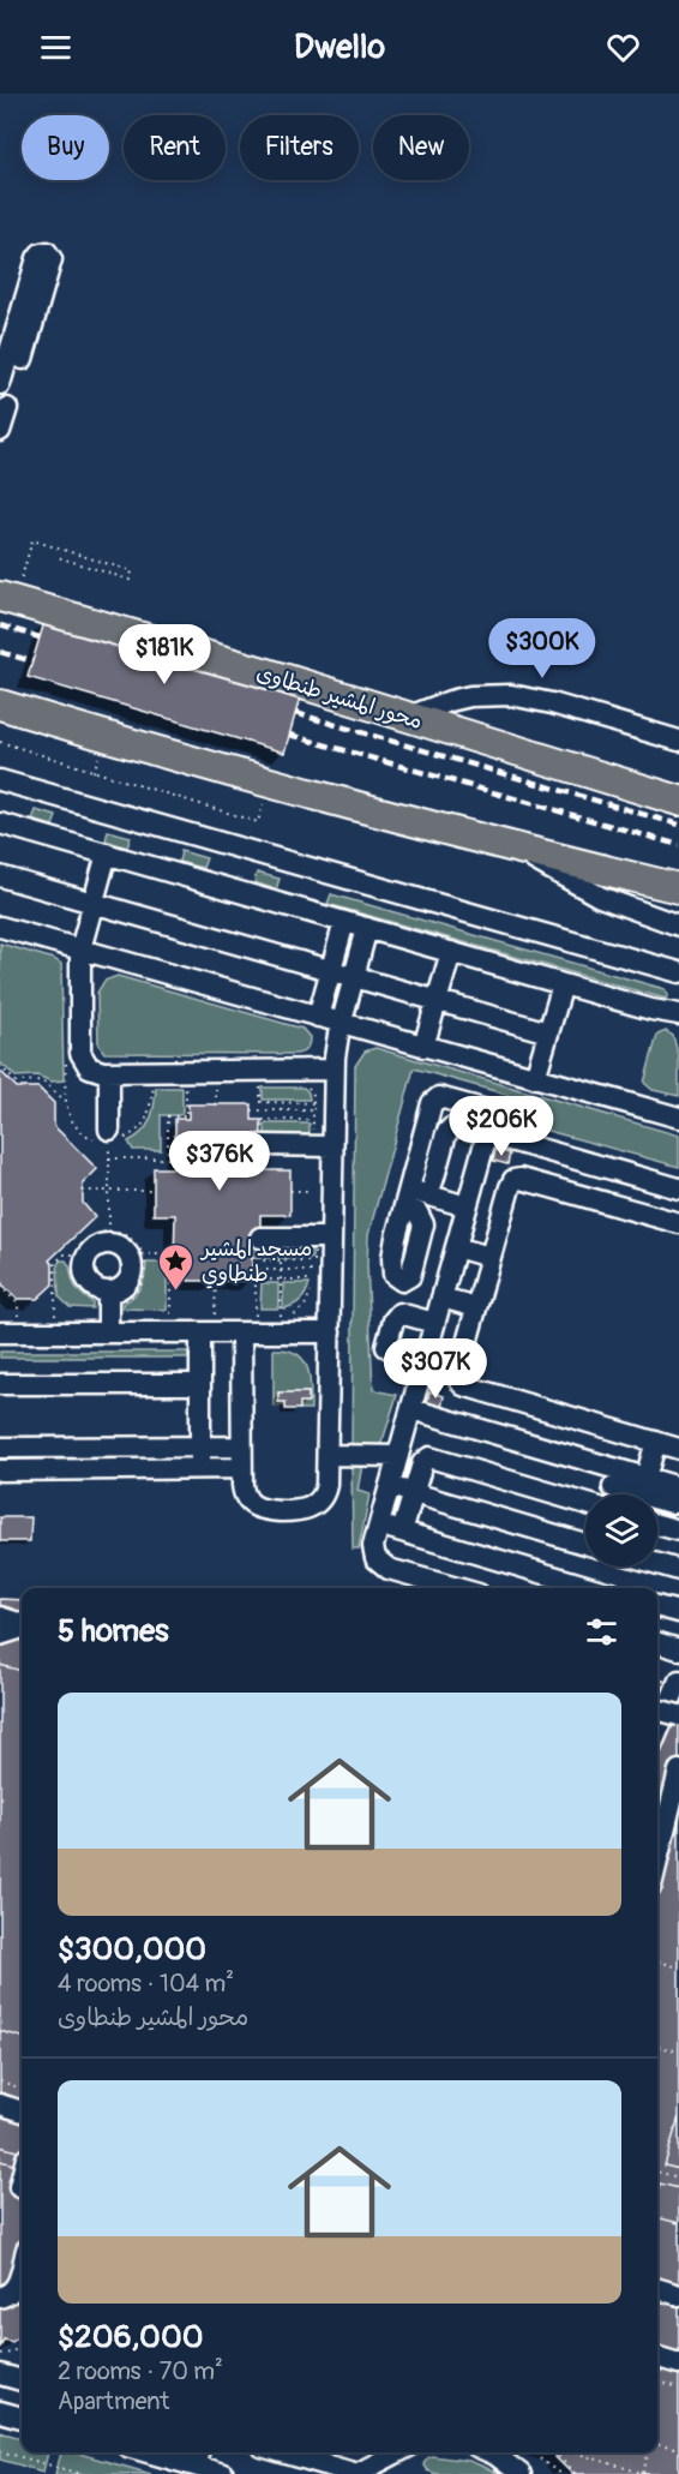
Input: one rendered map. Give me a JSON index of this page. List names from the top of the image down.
{
  "streets": {
    "highway": ["محور المشير طنطاوى"]
  },
  "places": {
    "place": ["مسجد المشير طنطاوي"]
  },
  "page": {
    "header": "Dwello",
    "chip": [
      "Buy",
      "Rent",
      "Filters",
      "New"
    ],
    "price": [
      "$300K",
      "$181K",
      "$206K",
      "$376K",
      "$307K"
    ],
    "heading": "5 homes",
    "list": [
      {
        "name": "$300,000",
        "note": "4 rooms · 104 m² · محور المشير طنطاوى"
      },
      {
        "name": "$206,000",
        "note": "2 rooms · 70 m² · Apartment"
      }
    ]
  }
}
